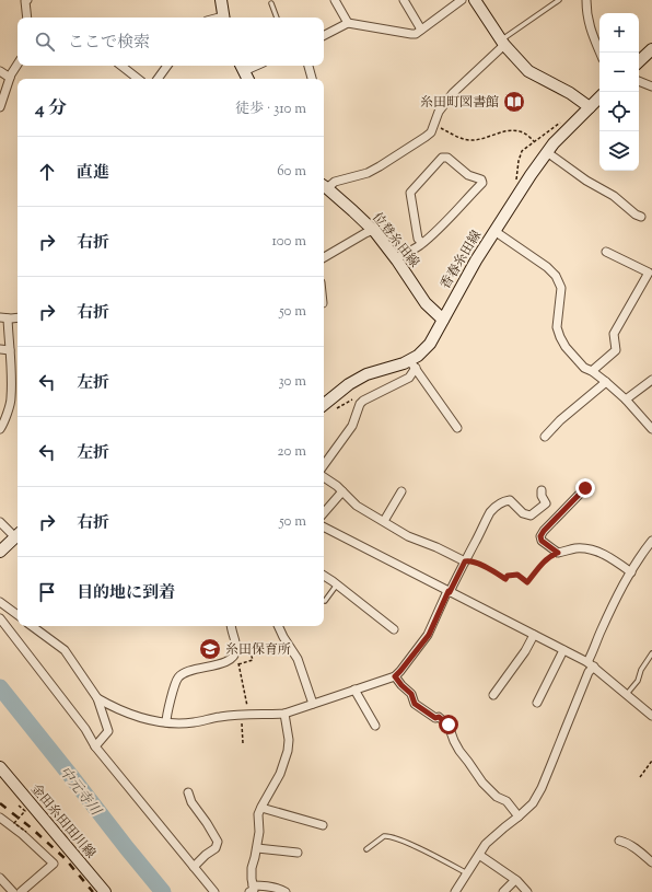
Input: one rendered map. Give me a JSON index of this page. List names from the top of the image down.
{
  "streets": {
    "main road": ["位登糸田線", "香春糸田線", "金田糸田田川線"]
  },
  "crossings": [
    ["位登糸田線", "香春糸田線"]
  ],
  "water": ["中元寺川"],
  "places": {
    "library": ["糸田町図書館"],
    "school or university": ["糸田保育所"]
  },
  "page": {
    "map_buttons": ["+", "−"],
    "search": "ここで検索",
    "heading": ["4 分", "徒歩 · 310 m"],
    "list": [
      ["直進", "60 m"],
      ["右折", "100 m"],
      ["右折", "50 m"],
      ["左折", "30 m"],
      ["左折", "20 m"],
      ["右折", "50 m"],
      "目的地に到着"
    ]
  }
}
